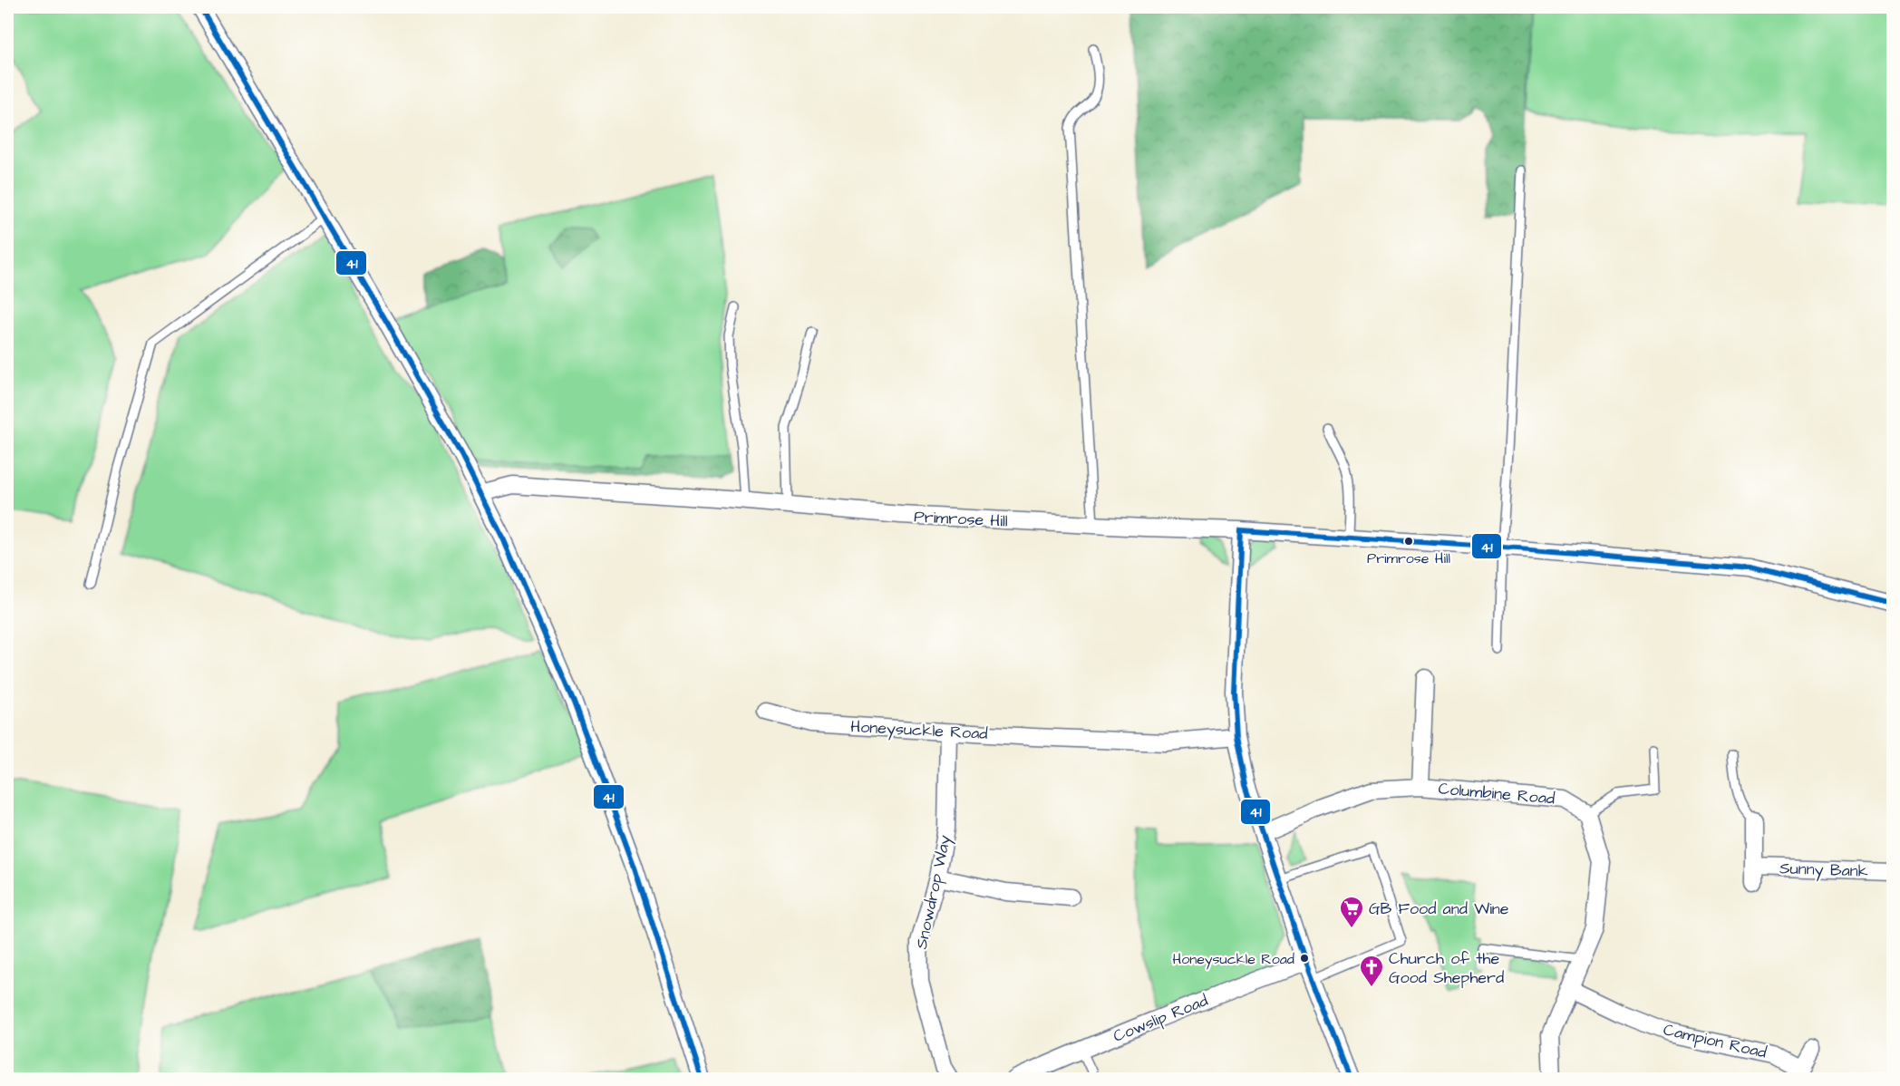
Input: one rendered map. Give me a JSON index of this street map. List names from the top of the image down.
{
  "streets": {
    "street": [
      "Primrose Hill",
      "Honeysuckle Road",
      "Columbine Road",
      "Sunny Bank",
      "Snowdrop Way",
      "Cowslip Road",
      "Campion Road"
    ]
  },
  "crossings": [
    ["Honeysuckle Road", "Snowdrop Way"]
  ],
  "places": {
    "other": ["Primrose Hill", "Honeysuckle Road"],
    "supermarket": ["GB Food and Wine"],
    "church": ["Church of the Good Shepherd"]
  },
  "lines": ["transit line 41"]
}
